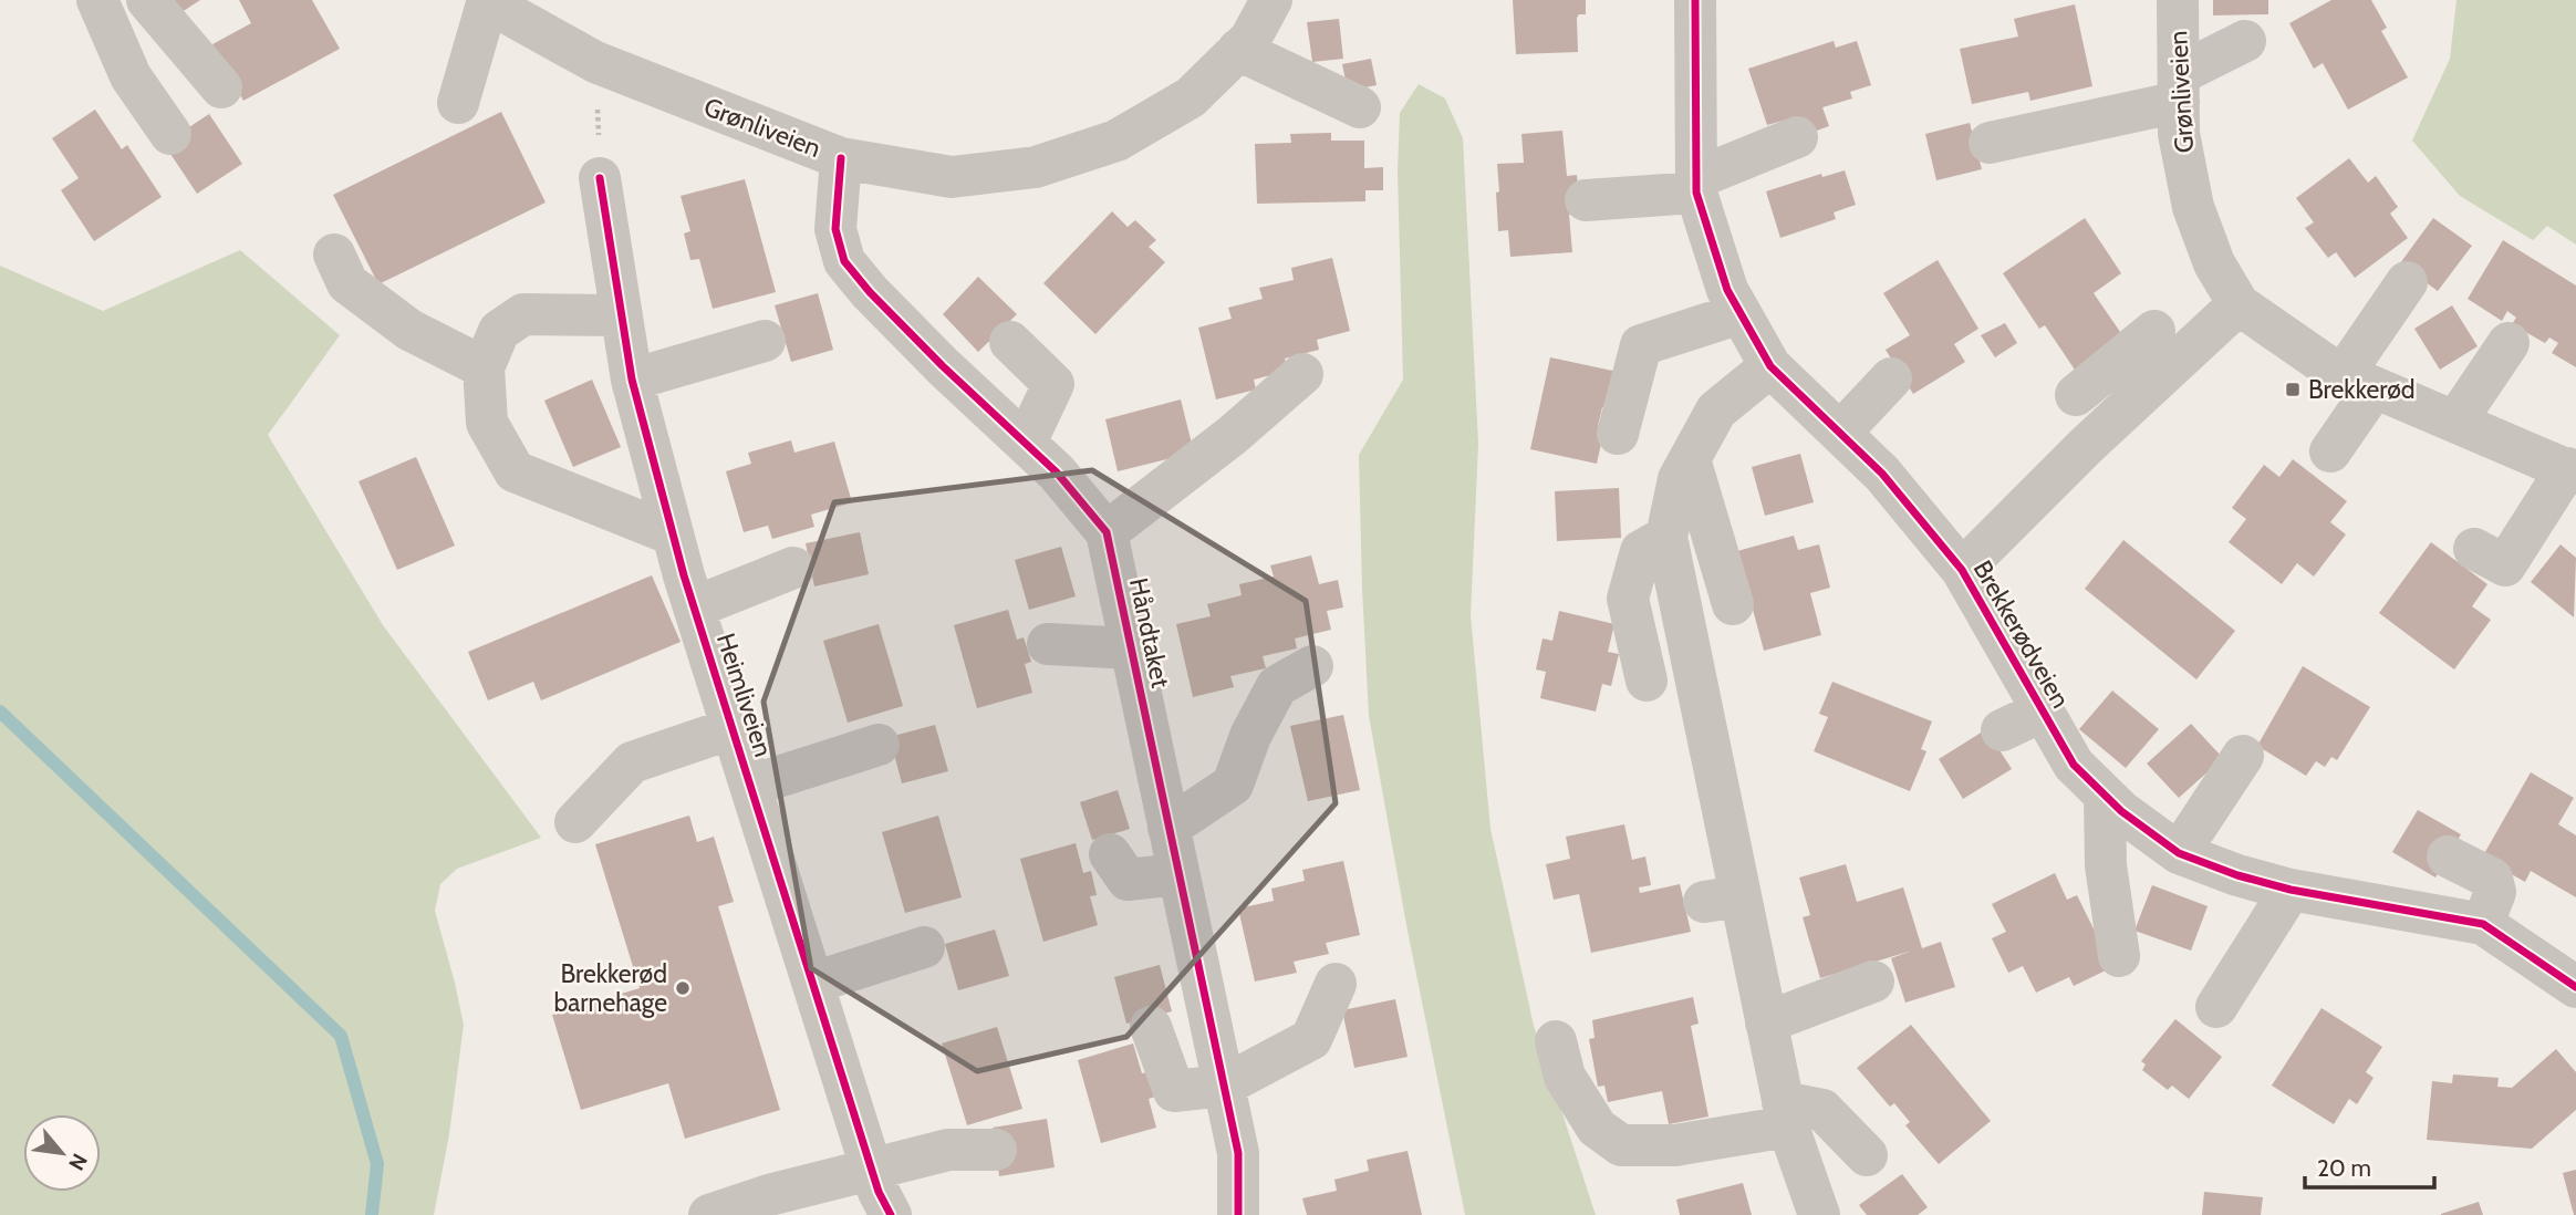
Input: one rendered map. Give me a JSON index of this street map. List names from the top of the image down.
{
  "streets": {
    "street": [
      "Grønliveien",
      "Håndtaket",
      "Brekkerødveien",
      "Heimliveien"
    ]
  },
  "crossings": [
    ["Grønliveien", "Håndtaket"],
    ["Grønliveien", "Brekkerødveien"]
  ],
  "places": {
    "transit": ["Brekkerød"],
    "other": ["Brekkerød barnehage"]
  },
  "scale_bar": "20 m",
  "north": "bottom right"
}
